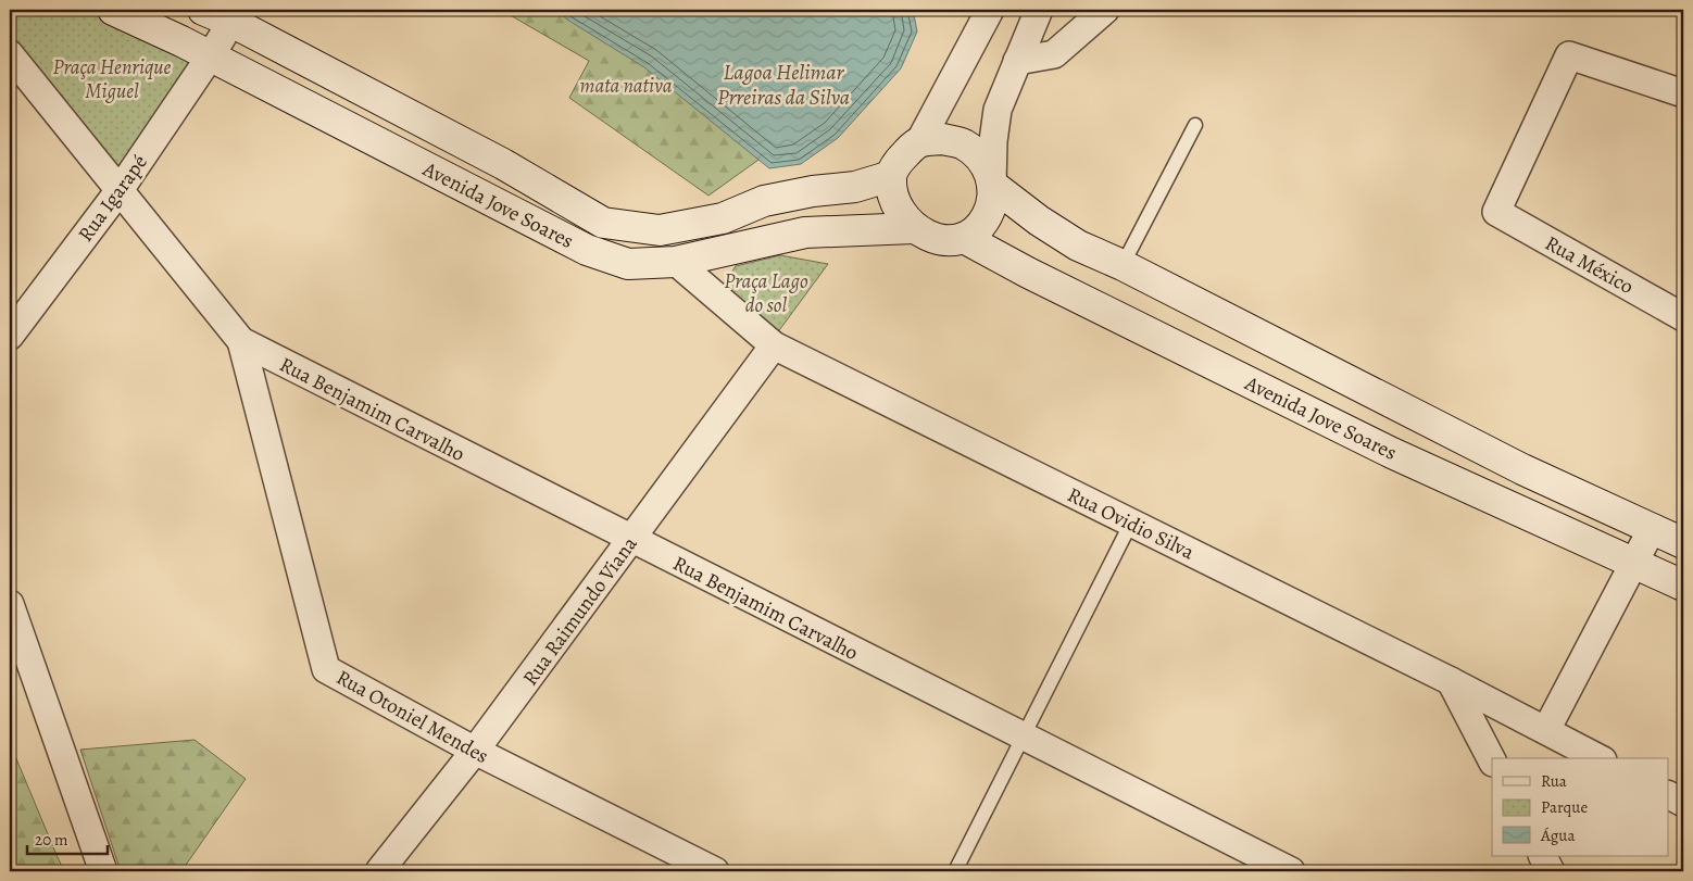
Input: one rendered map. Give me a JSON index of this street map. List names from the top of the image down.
{
  "streets": {
    "main road": ["Avenida Jove Soares"],
    "street": [
      "Rua Igarapé",
      "Rua México",
      "Rua Benjamim Carvalho",
      "Rua Ovidio Silva",
      "Rua Raimundo Viana",
      "Rua Otoniel Mendes"
    ]
  },
  "crossings": [
    ["Rua Igarapé", "Avenida Jove Soares"],
    ["Avenida Jove Soares", "Rua Ovidio Silva"],
    ["Rua Benjamim Carvalho", "Rua Raimundo Viana"],
    ["Rua Benjamim Carvalho", "Rua Otoniel Mendes"],
    ["Rua Ovidio Silva", "Rua Raimundo Viana"],
    ["Rua Raimundo Viana", "Rua Otoniel Mendes"]
  ],
  "water": ["Lagoa Helimar Prreiras da Silva"],
  "parks": ["Praça Henrique Miguel", "mata nativa", "Praça Lago do sol"],
  "legend": ["Rua", "Parque", "Água"],
  "scale_bar": "20 m"
}
